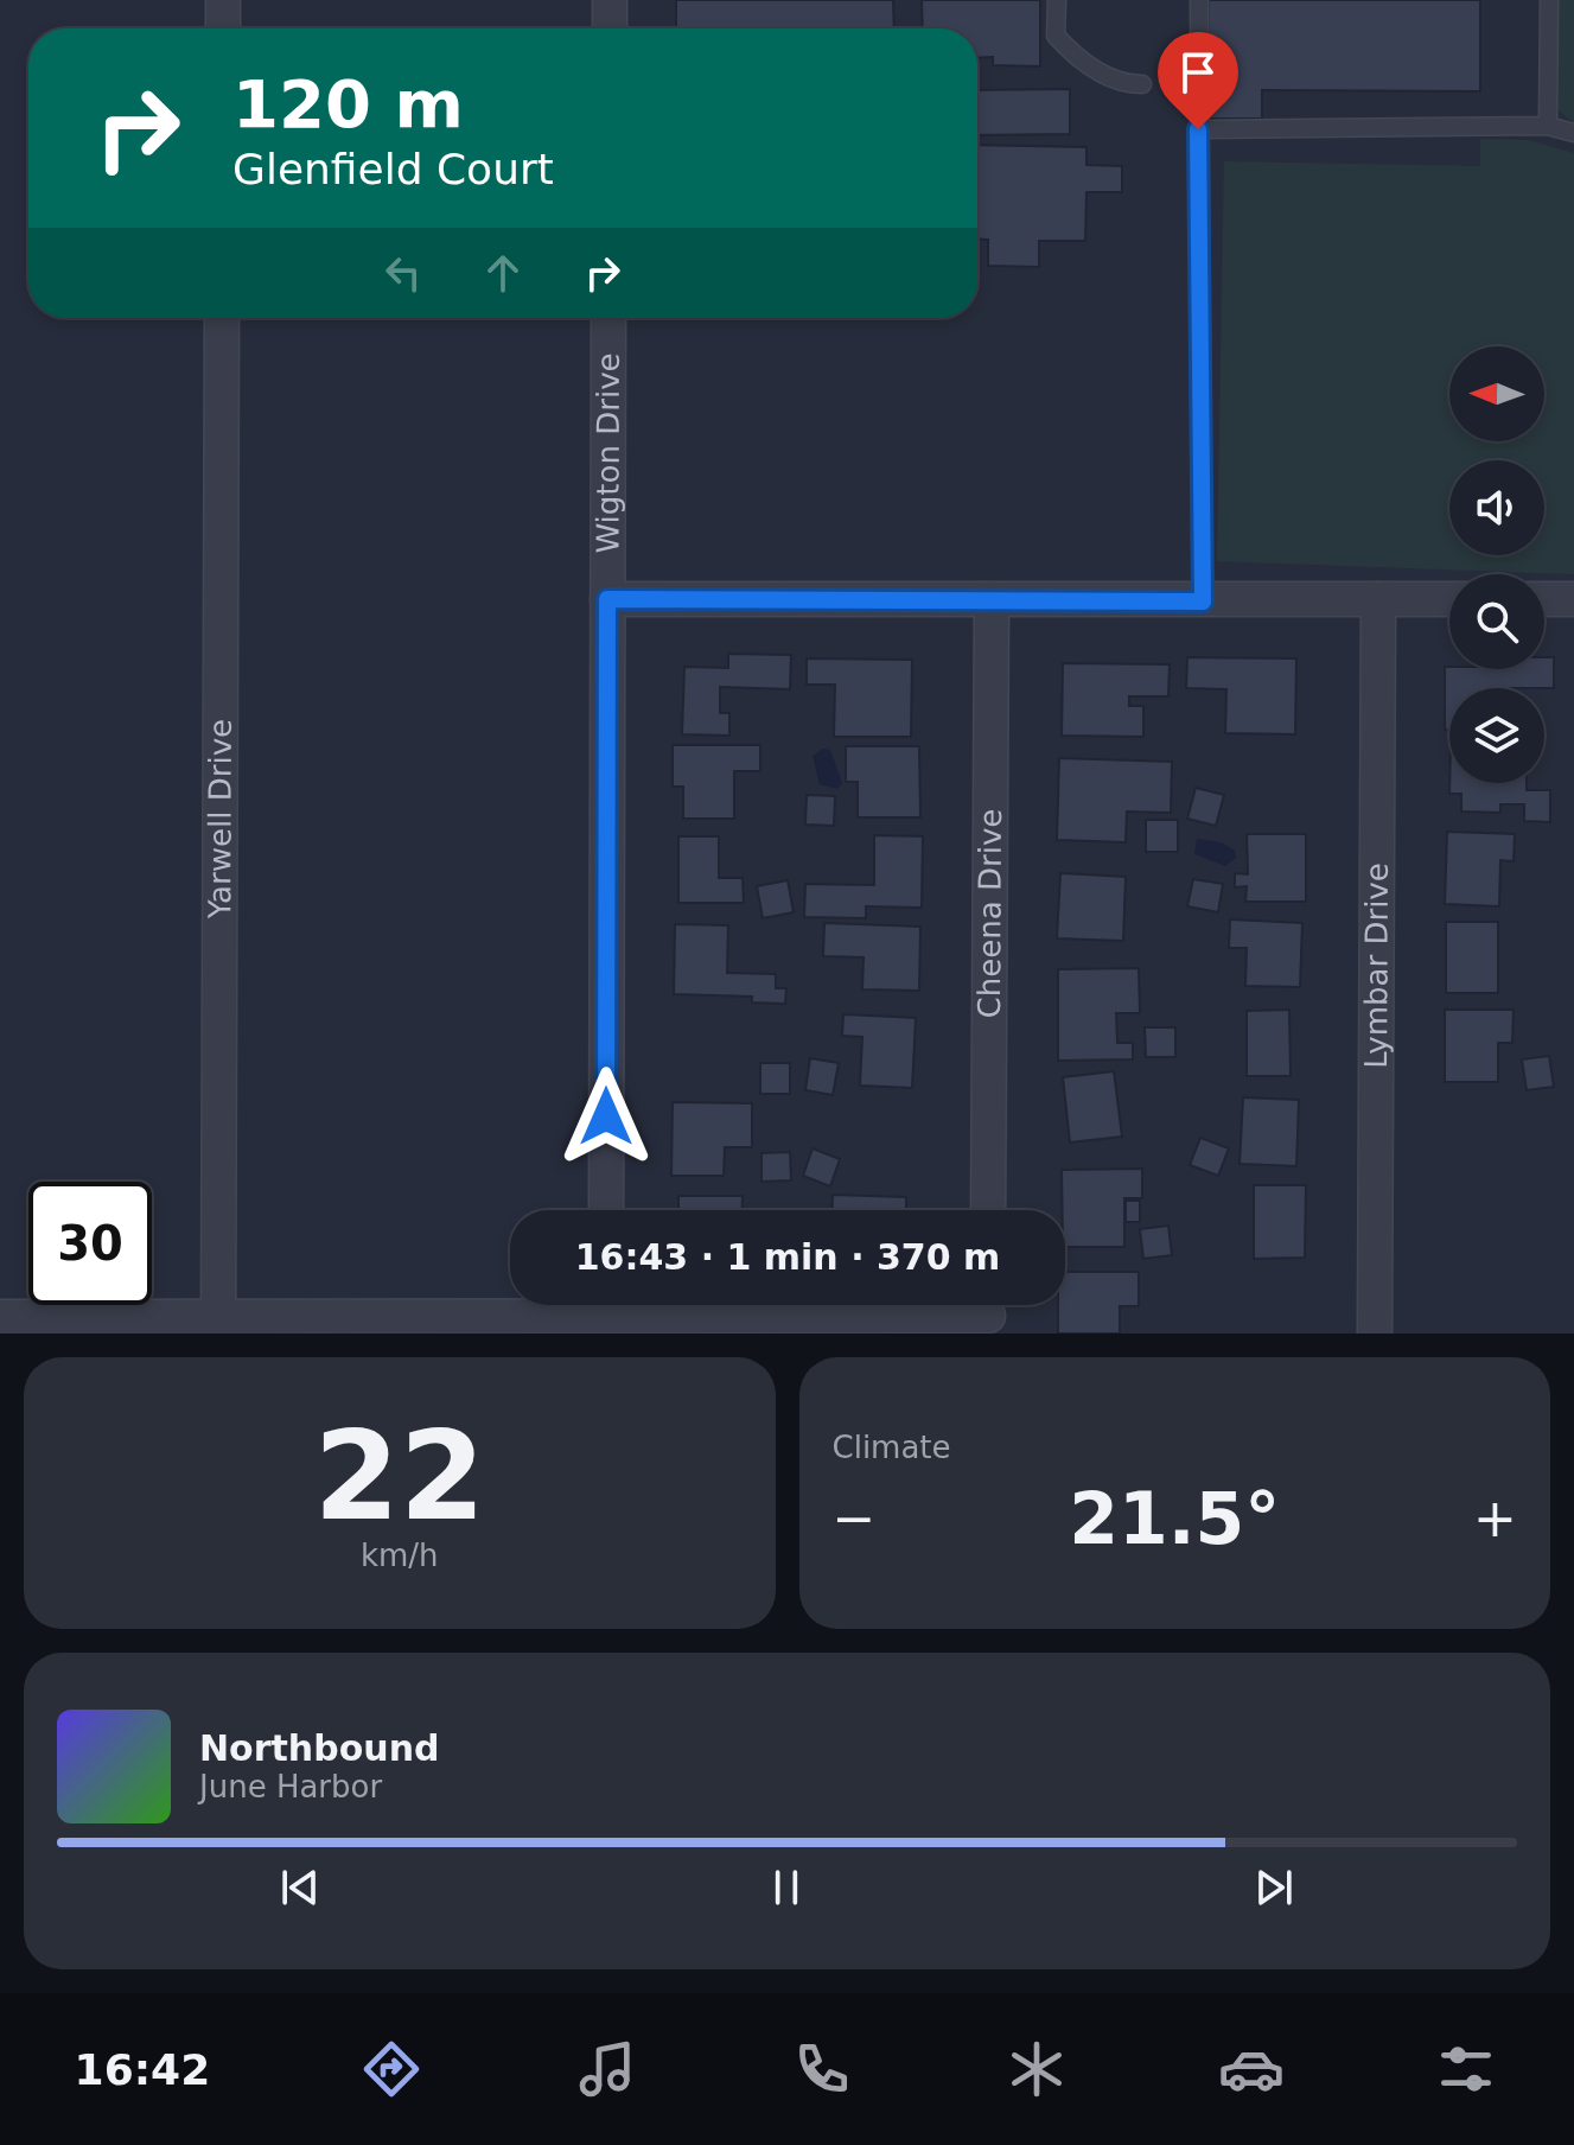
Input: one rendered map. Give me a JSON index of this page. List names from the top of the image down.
{
  "streets": {
    "street": [
      "Wigton Drive",
      "Yarwell Drive",
      "Cheena Drive",
      "Lymbar Drive"
    ]
  },
  "north": "left",
  "page": {
    "turn": ["120 m", "Glenfield Court"],
    "limit": "30",
    "trip": "16:43 · 1 min · 370 m",
    "tile": [
      ["22", "km/h"],
      "Climate"
    ],
    "heat": ["−", "21.5°", "+"],
    "song": ["Northbound", "June Harbor"],
    "tabs": "16:42"
  }
}
